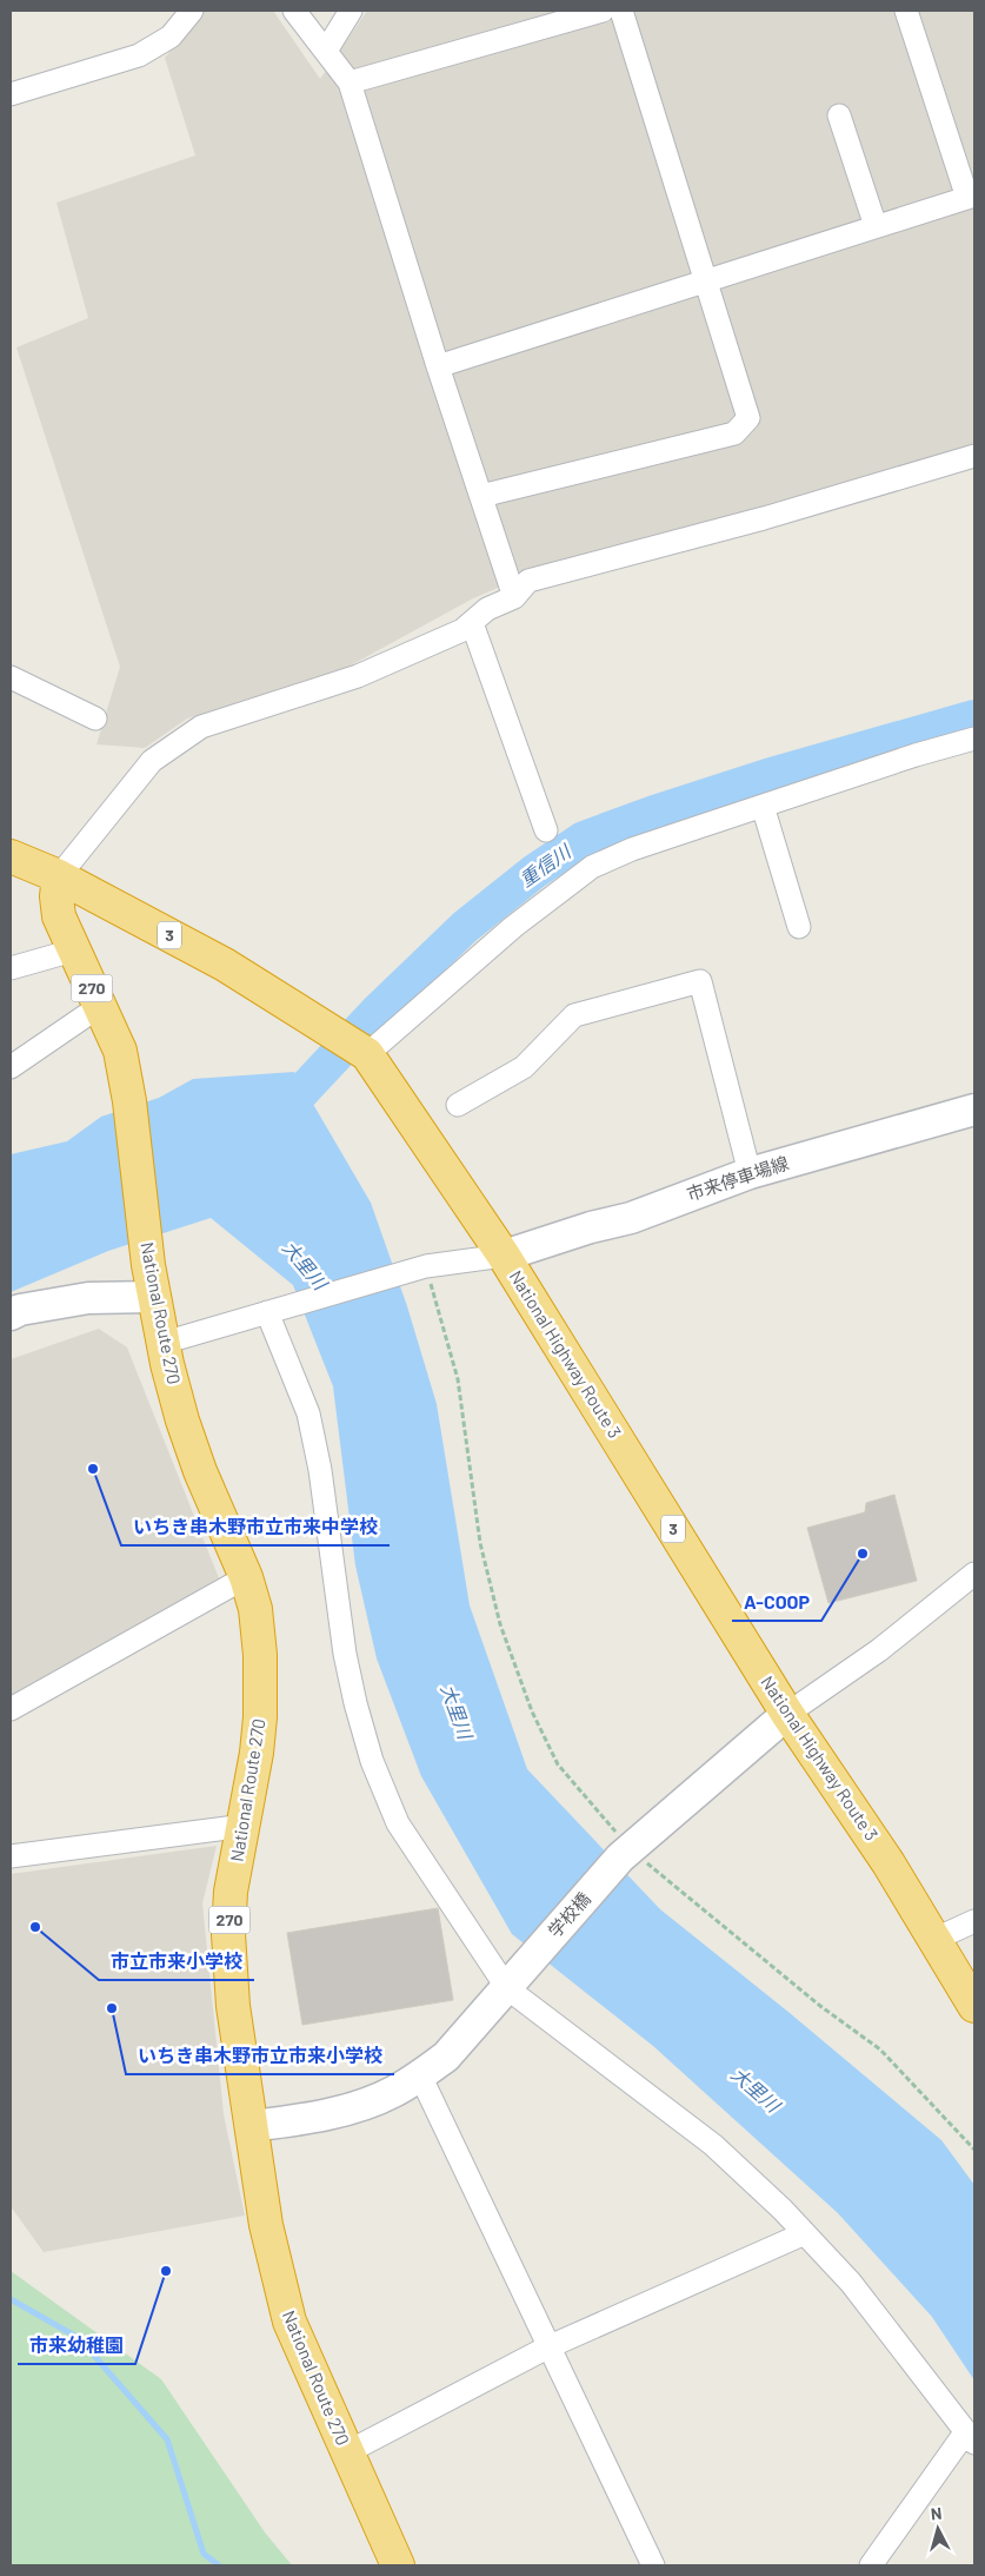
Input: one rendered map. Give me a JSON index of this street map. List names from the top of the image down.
{
  "streets": {
    "highway": [
      "3",
      "270",
      "National Route 270",
      "National Highway Route 3"
    ],
    "street": ["市来停車場線", "学校橋"]
  },
  "crossings": [
    ["市来停車場線", "National Highway Route 3"],
    ["National Route 270", "National Highway Route 3"],
    ["National Route 270", "学校橋"],
    ["National Highway Route 3", "学校橋"]
  ],
  "water": ["重信川", "大里川"],
  "places": [
    "いちき串木野市立市来中学校",
    "A-COOP",
    "市立市来小学校",
    "いちき串木野市立市来小学校",
    "市来幼稚園"
  ],
  "north": "top"
}
